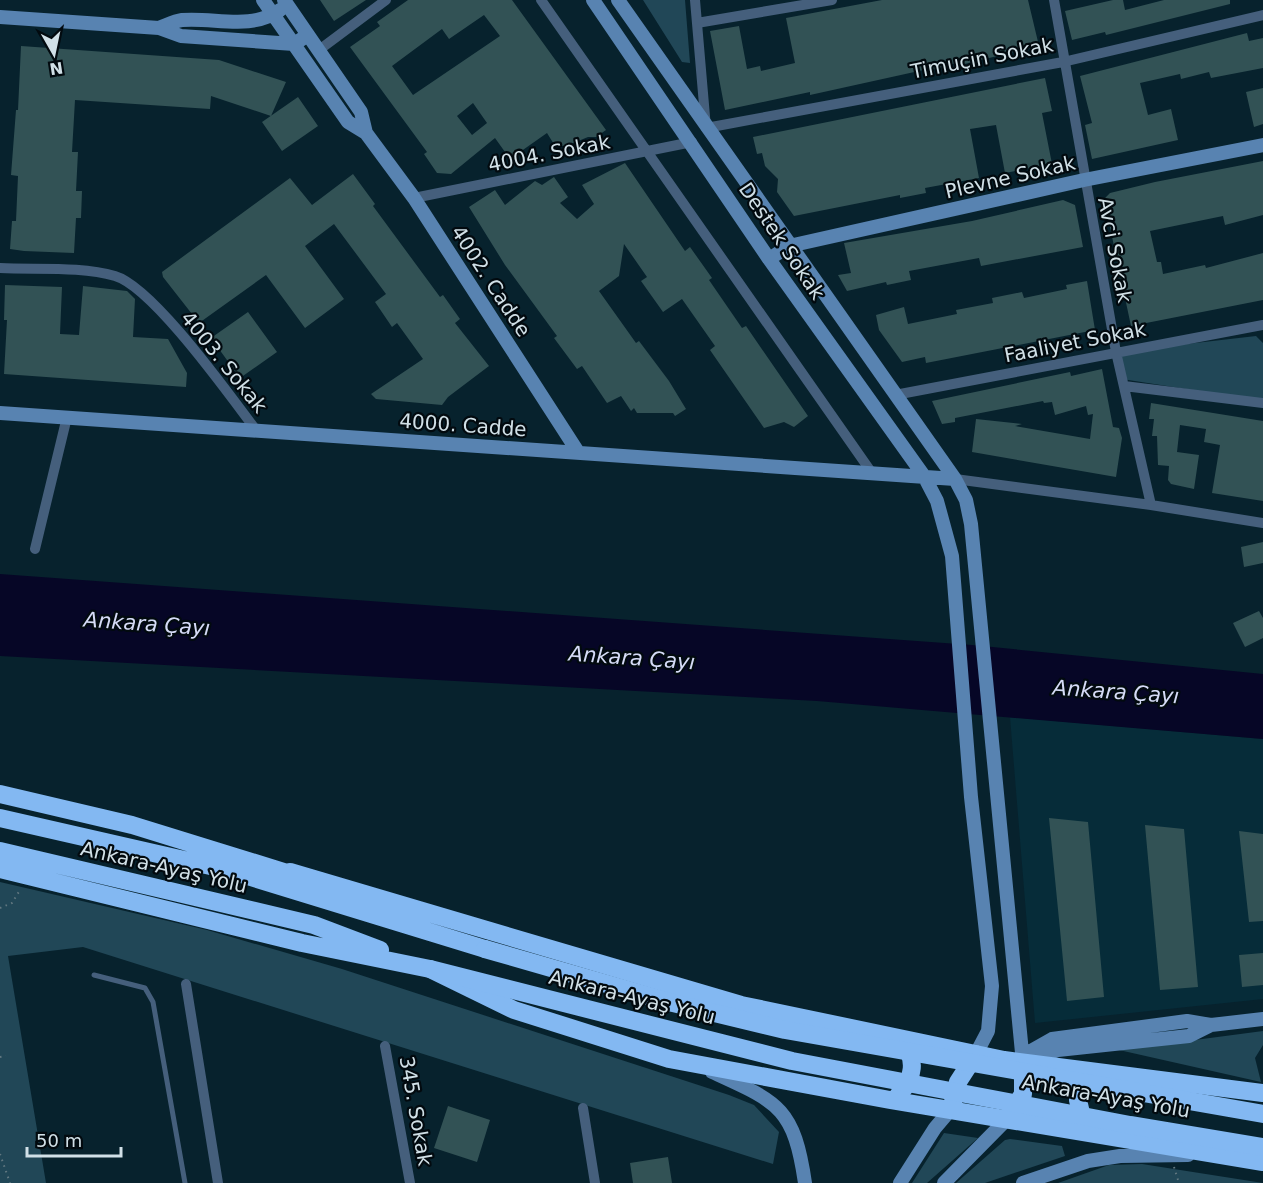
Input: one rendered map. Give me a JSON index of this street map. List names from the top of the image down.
{
  "streets": {
    "highway": ["Ankara-Ayaş Yolu"],
    "street": [
      "Timuçin Sokak",
      "4004. Sokak",
      "Plevne Sokak",
      "Destek Sokak",
      "Avci Sokak",
      "4002. Cadde",
      "Faaliyet Sokak",
      "4003. Sokak",
      "4000. Cadde",
      "345. Sokak"
    ]
  },
  "crossings": [
    ["Timuçin Sokak", "Destek Sokak"],
    ["Timuçin Sokak", "Avci Sokak"],
    ["4004. Sokak", "Destek Sokak"],
    ["4004. Sokak", "4002. Cadde"],
    ["Plevne Sokak", "Destek Sokak"],
    ["Plevne Sokak", "Avci Sokak"],
    ["Destek Sokak", "Faaliyet Sokak"],
    ["Destek Sokak", "4000. Cadde"],
    ["Avci Sokak", "Faaliyet Sokak"],
    ["4002. Cadde", "4000. Cadde"],
    ["4003. Sokak", "4000. Cadde"]
  ],
  "water": ["Ankara Çayı"],
  "scale_bar": "50 m",
  "north": "bottom"
}
